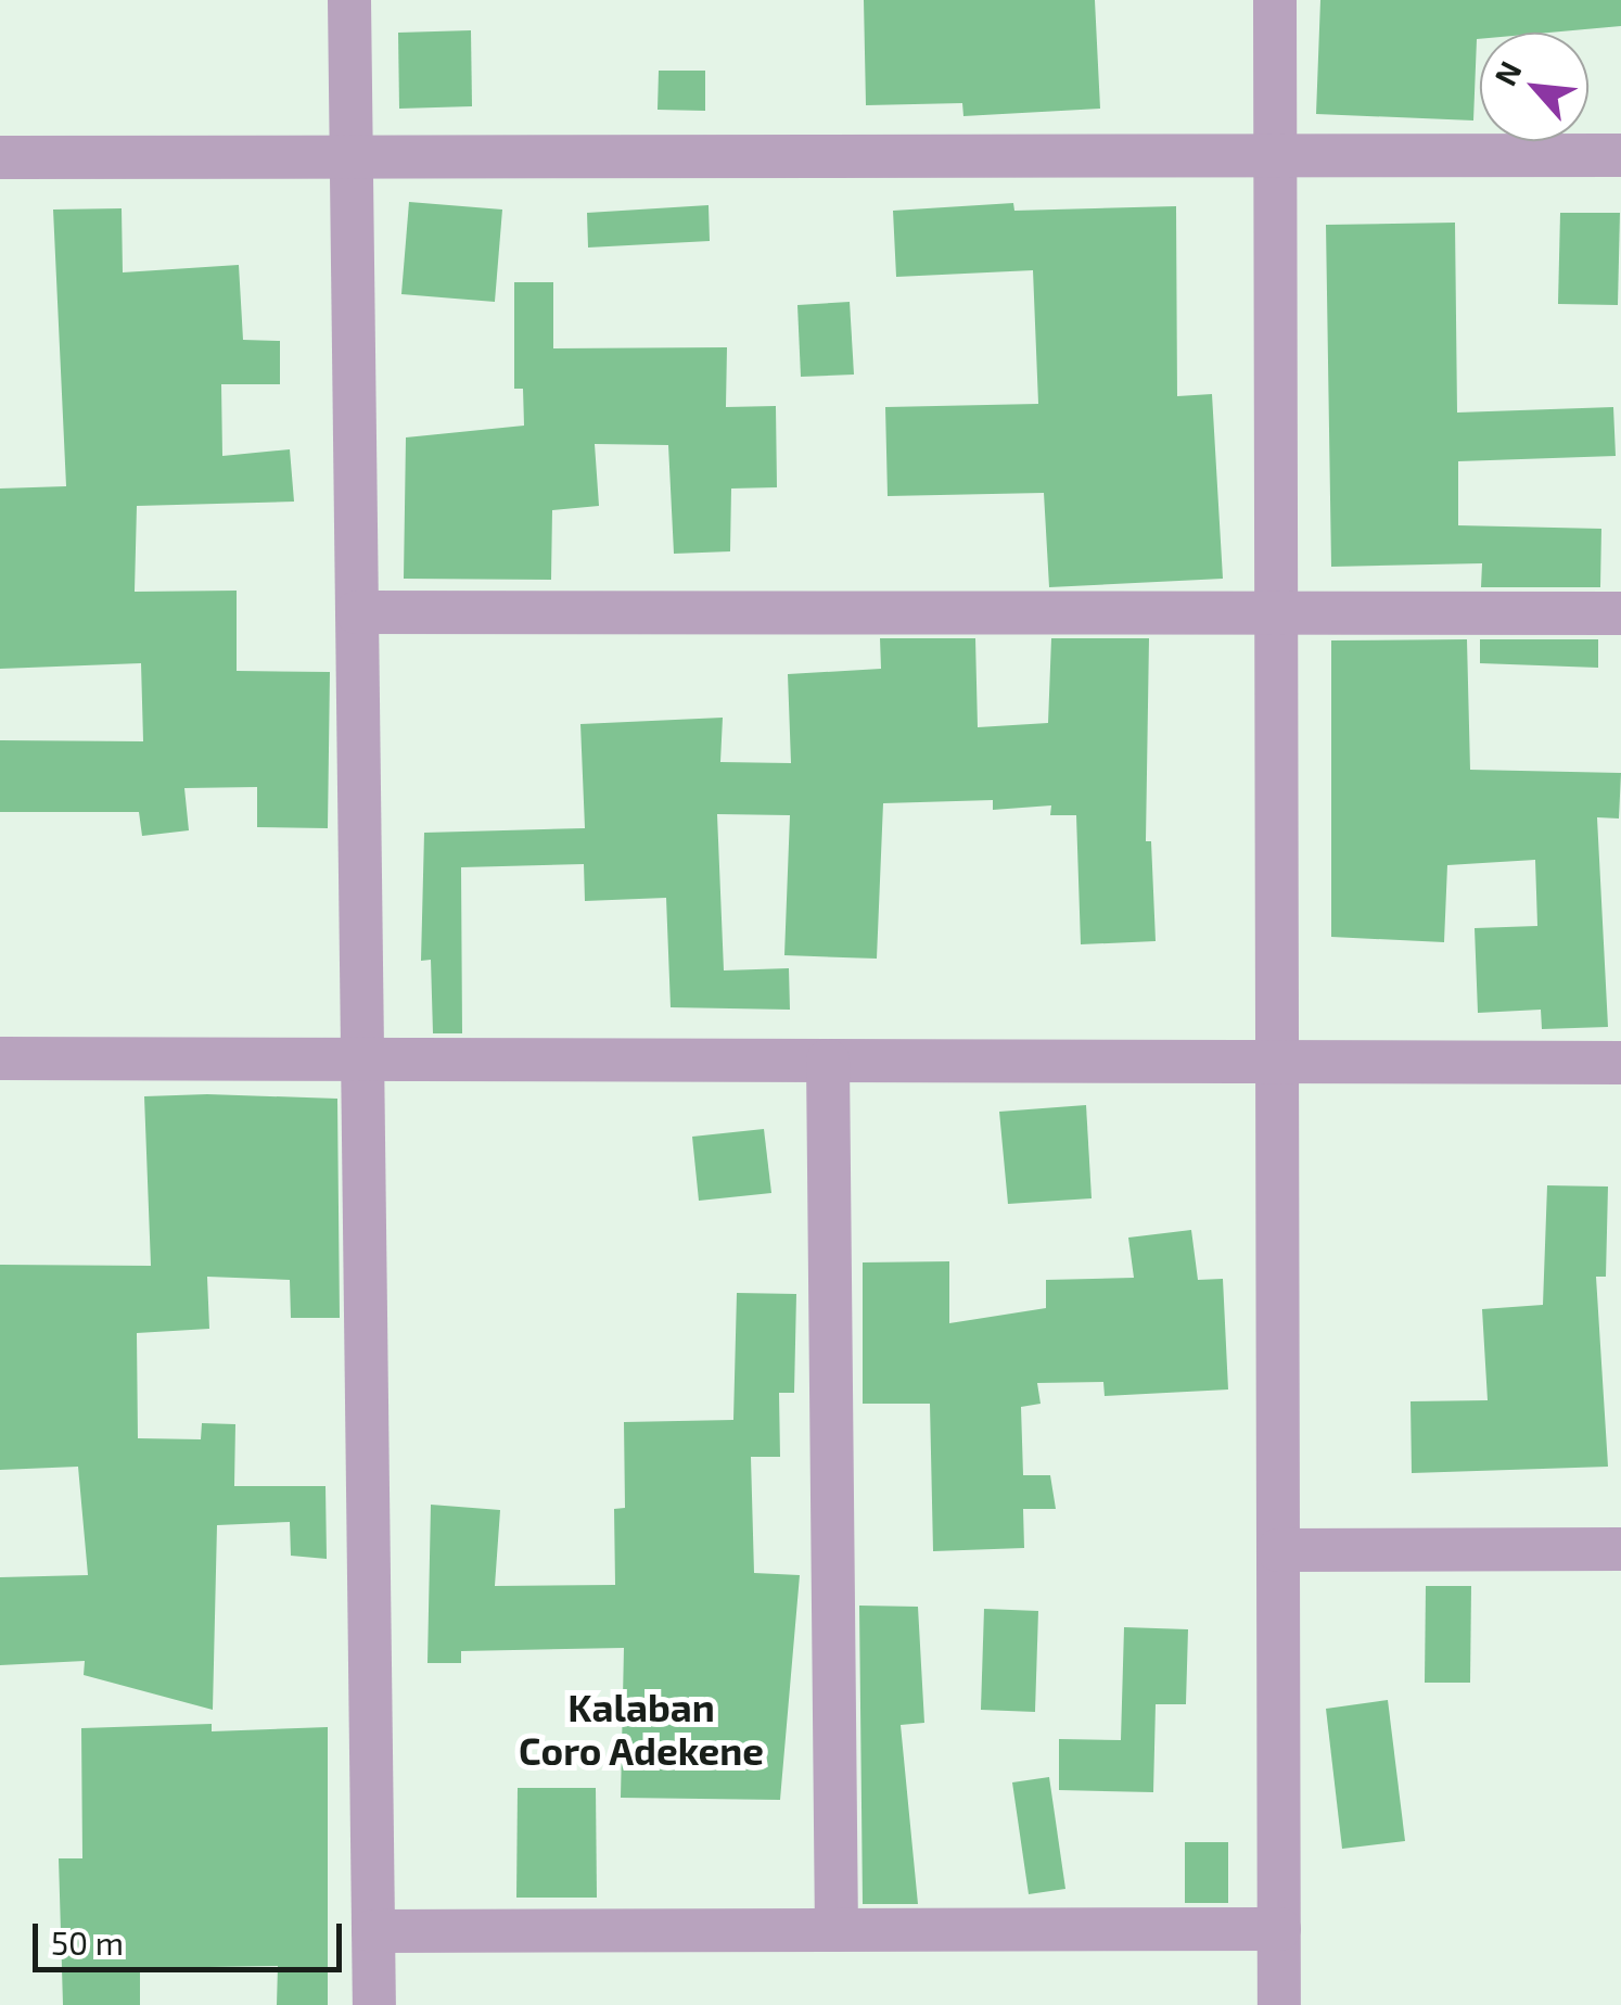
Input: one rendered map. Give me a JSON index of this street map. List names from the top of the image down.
{
  "districts": ["Kalaban Coro Adekene"],
  "scale_bar": "50 m",
  "north": "top left"
}
